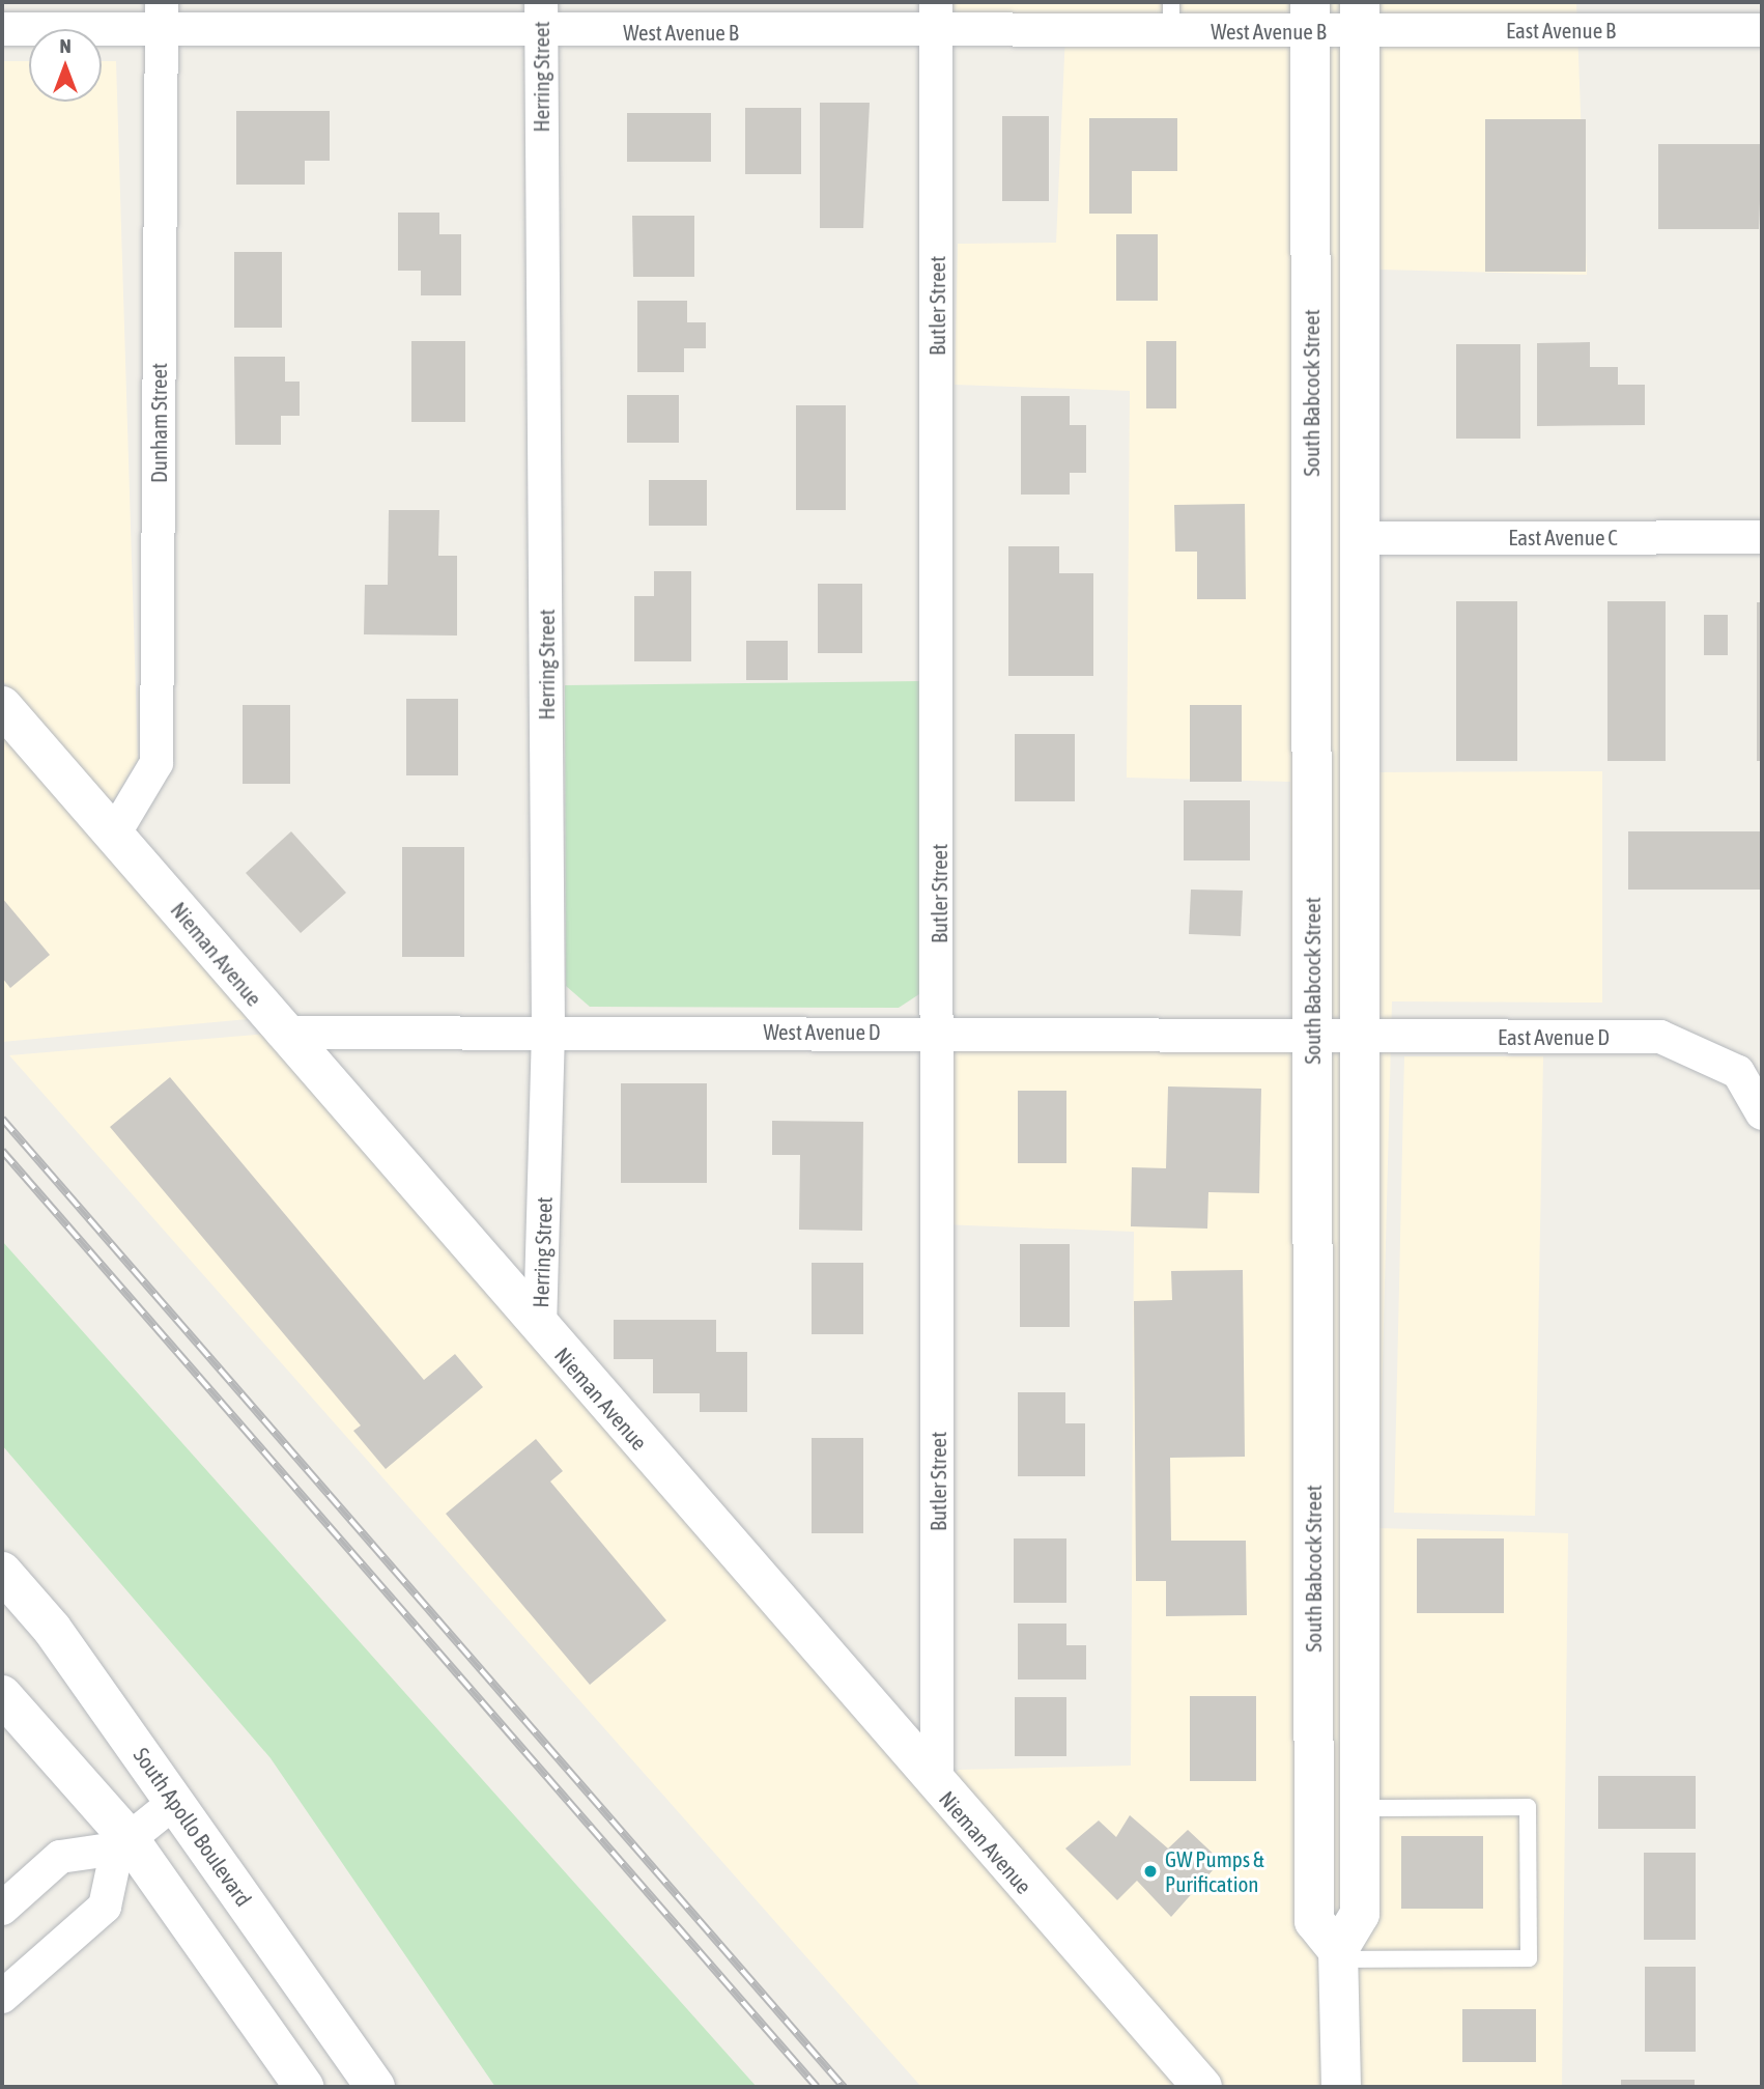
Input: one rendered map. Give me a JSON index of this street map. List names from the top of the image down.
{
  "streets": {
    "main road": ["South Babcock Street", "Nieman Avenue", "South Apollo Boulevard"],
    "street": [
      "East Avenue B",
      "West Avenue B",
      "Herring Street",
      "Butler Street",
      "Dunham Street",
      "East Avenue C",
      "West Avenue D",
      "East Avenue D"
    ]
  },
  "crossings": [
    ["East Avenue B", "West Avenue B"],
    ["West Avenue B", "Herring Street"],
    ["West Avenue B", "Butler Street"],
    ["West Avenue B", "South Babcock Street"],
    ["West Avenue B", "Dunham Street"],
    ["Herring Street", "Nieman Avenue"],
    ["Herring Street", "West Avenue D"],
    ["Butler Street", "Nieman Avenue"],
    ["Butler Street", "West Avenue D"],
    ["South Babcock Street", "West Avenue D"],
    ["Dunham Street", "Nieman Avenue"],
    ["Nieman Avenue", "West Avenue D"],
    ["West Avenue D", "East Avenue D"]
  ],
  "places": ["GW Pumps & Purification"],
  "north": "top"
}
